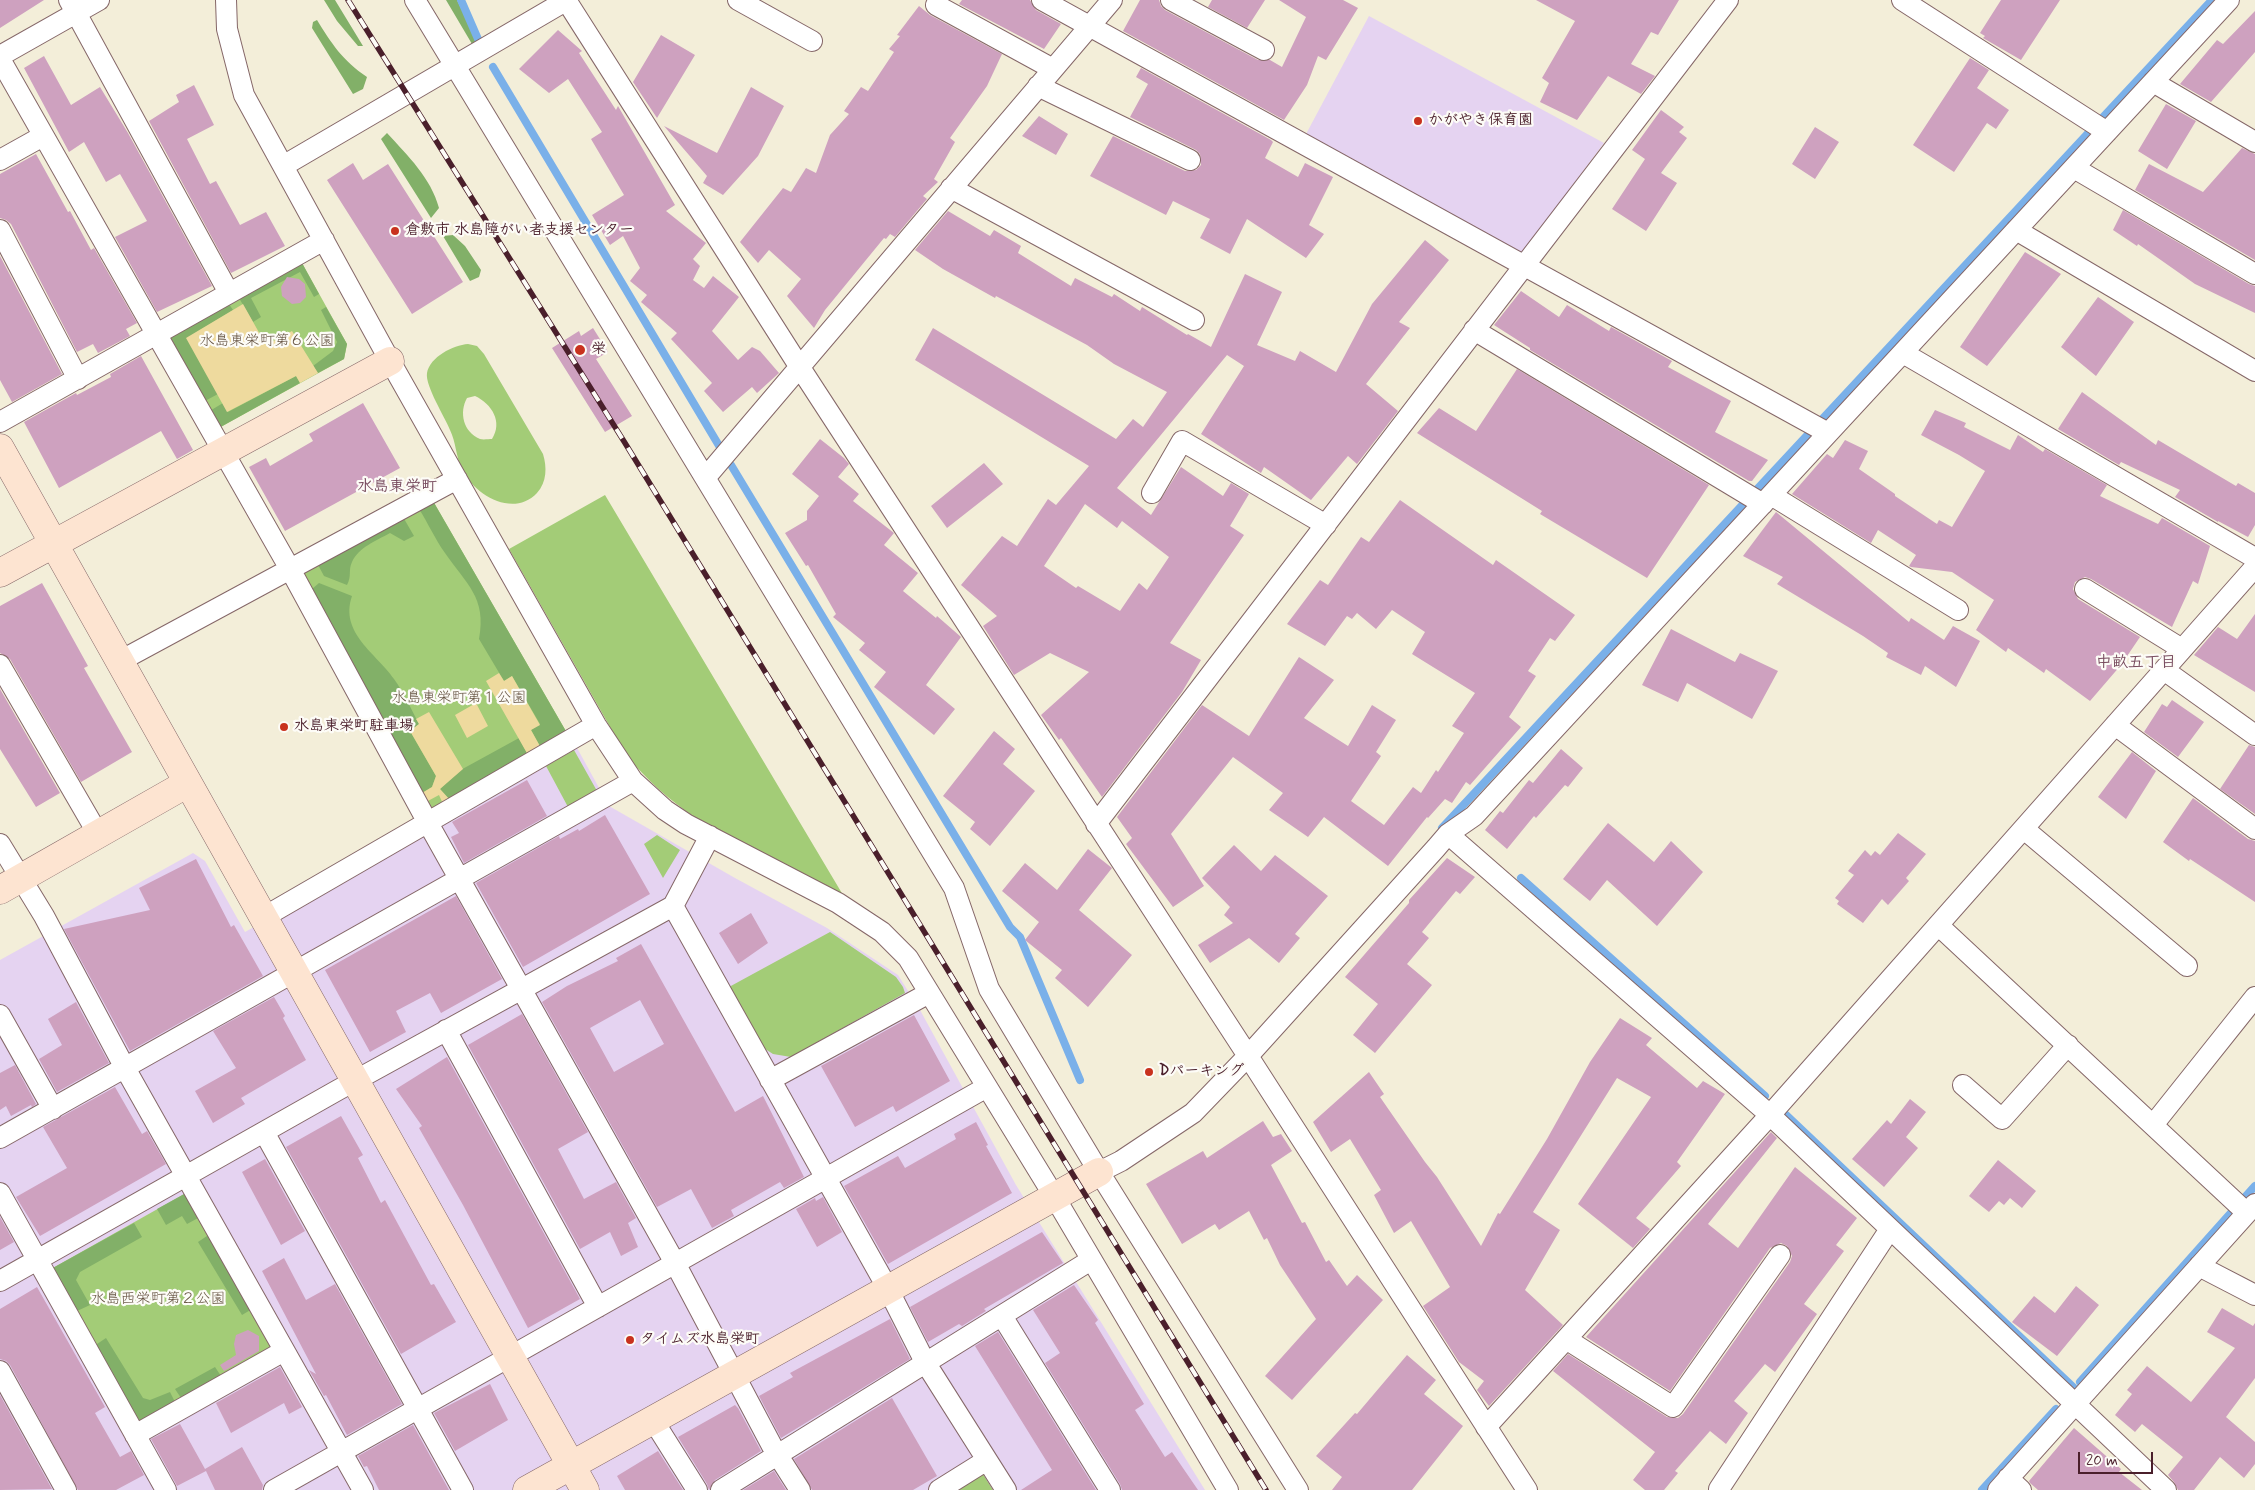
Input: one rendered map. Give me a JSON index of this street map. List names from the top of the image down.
{
  "districts": ["水島東栄町", "中畝五丁目"],
  "parks": ["水島東栄町第６公園", "水島東栄町第１公園", "水島西栄町第２公園"],
  "places": [
    "かがやき保育園",
    "倉敷市 水島障がい者支援センター",
    "栄",
    "水島東栄町駐車場",
    "Dパーキング",
    "タイムズ水島栄町"
  ],
  "scale_bar": "20 m"
}
